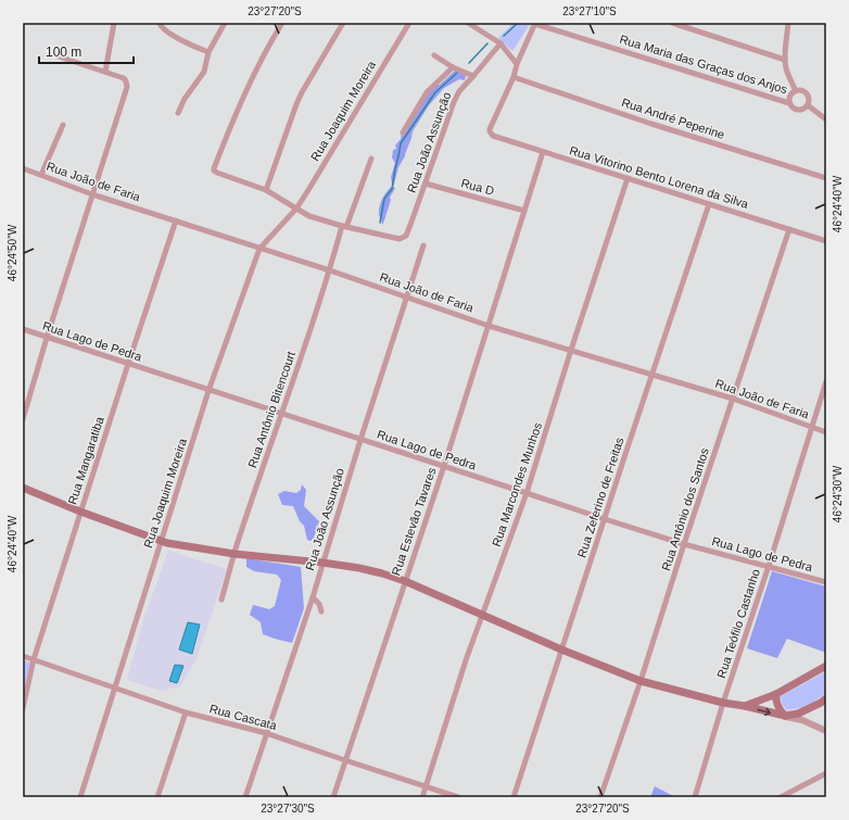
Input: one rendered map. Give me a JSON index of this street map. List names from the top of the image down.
{
  "streets": {
    "street": [
      "Rua Maria das Graças dos Anjos",
      "Rua Joaquim Moreira",
      "Rua André Peperine",
      "Rua João Assunção",
      "Rua Vitorino Bento Lorena da Silva",
      "Rua João de Faria",
      "Rua D",
      "Rua Lago de Pedra",
      "Rua Antônio Bitencourt",
      "Rua Mangaratiba",
      "Rua Marcondes Munhos",
      "Rua Zeferino de Freitas",
      "Rua Antônio dos Santos",
      "Rua Estevão Tavares",
      "Rua Teófilo Castanho",
      "Rua Cascata"
    ]
  },
  "crossings": [
    ["Rua Joaquim Moreira", "Rua João de Faria"],
    ["Rua Joaquim Moreira", "Rua Lago de Pedra"],
    ["Rua Joaquim Moreira", "Rua Cascata"],
    ["Rua André Peperine", "Rua Vitorino Bento Lorena da Silva"],
    ["Rua João Assunção", "Rua João de Faria"],
    ["Rua João Assunção", "Rua D"],
    ["Rua João Assunção", "Rua Lago de Pedra"],
    ["Rua João Assunção", "Rua Antônio Bitencourt"],
    ["Rua João Assunção", "Rua Cascata"],
    ["Rua Vitorino Bento Lorena da Silva", "Rua Marcondes Munhos"],
    ["Rua Vitorino Bento Lorena da Silva", "Rua Zeferino de Freitas"],
    ["Rua Vitorino Bento Lorena da Silva", "Rua Antônio dos Santos"],
    ["Rua Vitorino Bento Lorena da Silva", "Rua Estevão Tavares"],
    ["Rua João de Faria", "Rua Antônio Bitencourt"],
    ["Rua João de Faria", "Rua Mangaratiba"],
    ["Rua João de Faria", "Rua Marcondes Munhos"],
    ["Rua João de Faria", "Rua Zeferino de Freitas"],
    ["Rua João de Faria", "Rua Antônio dos Santos"],
    ["Rua João de Faria", "Rua Estevão Tavares"],
    ["Rua João de Faria", "Rua Teófilo Castanho"],
    ["Rua D", "Rua Estevão Tavares"],
    ["Rua Lago de Pedra", "Rua Antônio Bitencourt"],
    ["Rua Lago de Pedra", "Rua Mangaratiba"],
    ["Rua Lago de Pedra", "Rua Marcondes Munhos"],
    ["Rua Lago de Pedra", "Rua Zeferino de Freitas"],
    ["Rua Lago de Pedra", "Rua Antônio dos Santos"],
    ["Rua Lago de Pedra", "Rua Estevão Tavares"],
    ["Rua Lago de Pedra", "Rua Teófilo Castanho"],
    ["Rua Mangaratiba", "Rua Cascata"],
    ["Rua Marcondes Munhos", "Rua Cascata"],
    ["Rua Estevão Tavares", "Rua Cascata"]
  ],
  "scale_bar": "100 m",
  "coordinates": [
    "23°27'20\"S",
    "23°27'10\"S",
    "46°24'40\"W",
    "46°24'50\"W",
    "46°24'30\"W",
    "23°27'30\"S"
  ]
}
